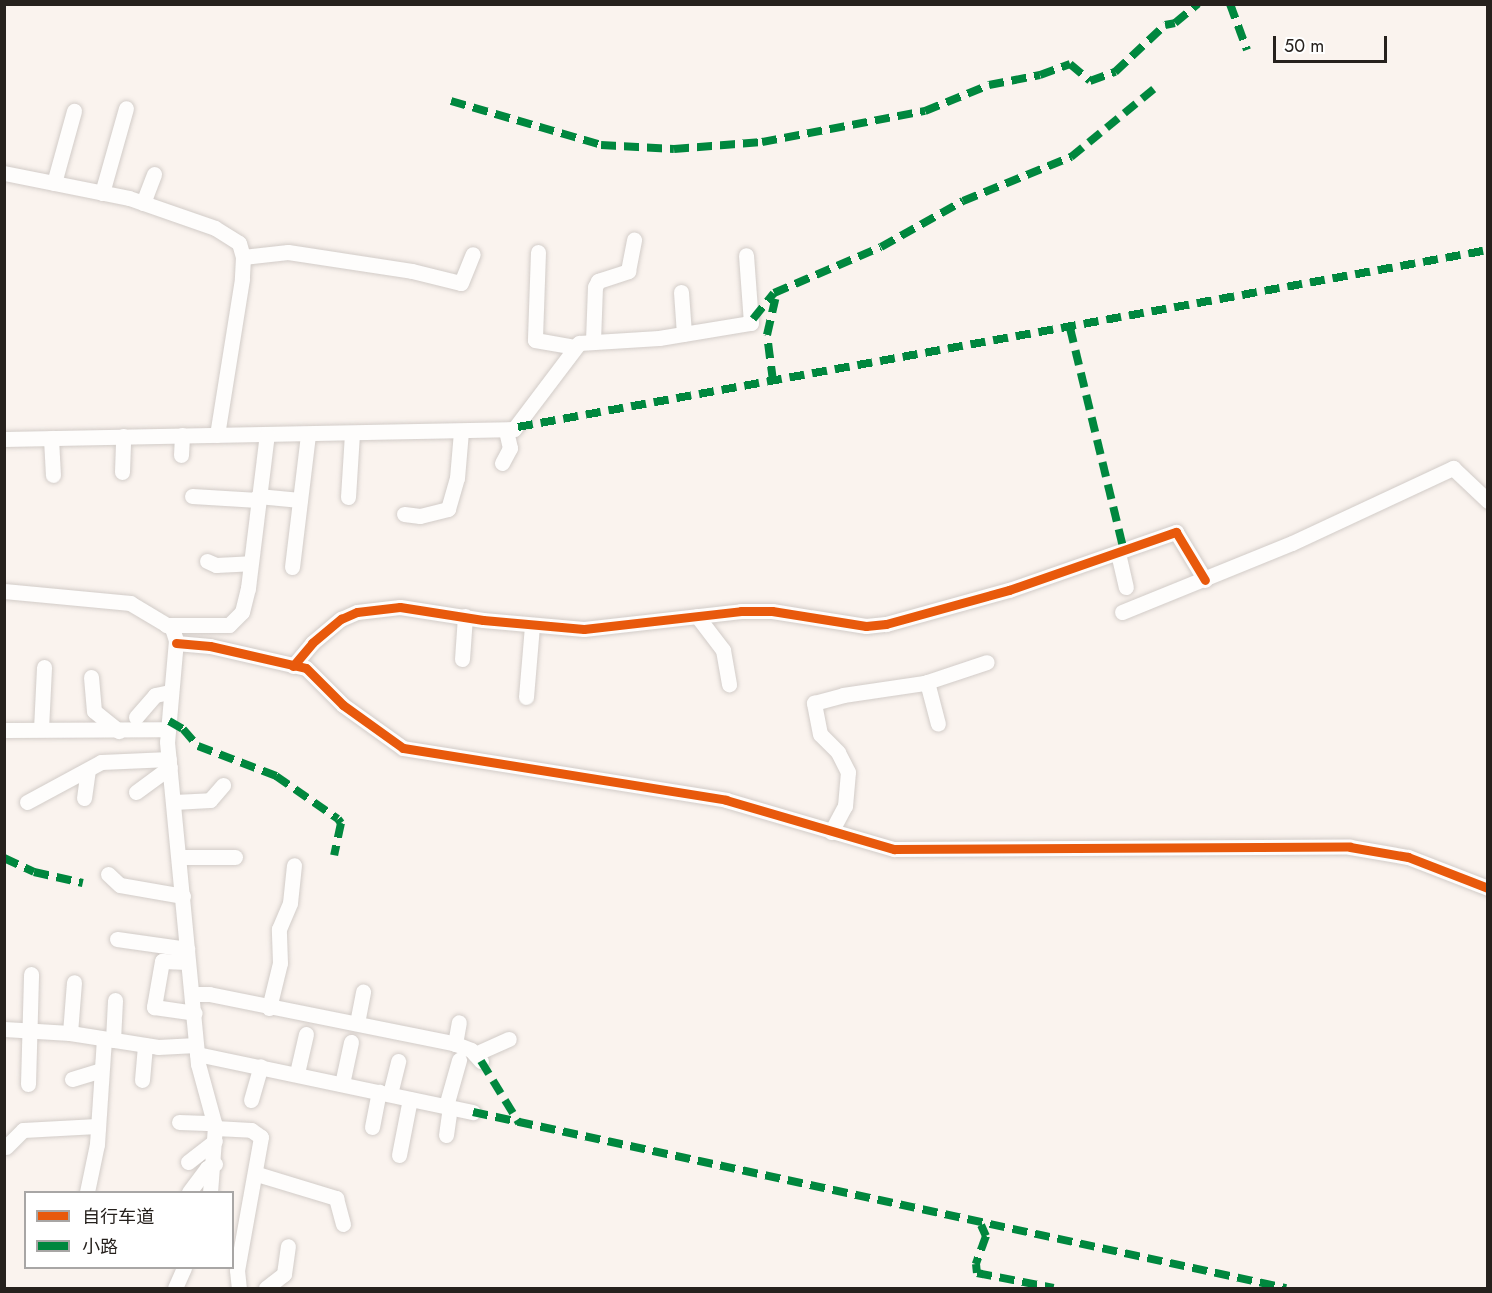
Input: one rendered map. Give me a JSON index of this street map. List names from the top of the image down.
{
  "legend": ["自行车道", "小路"],
  "scale_bar": "50 m"
}
